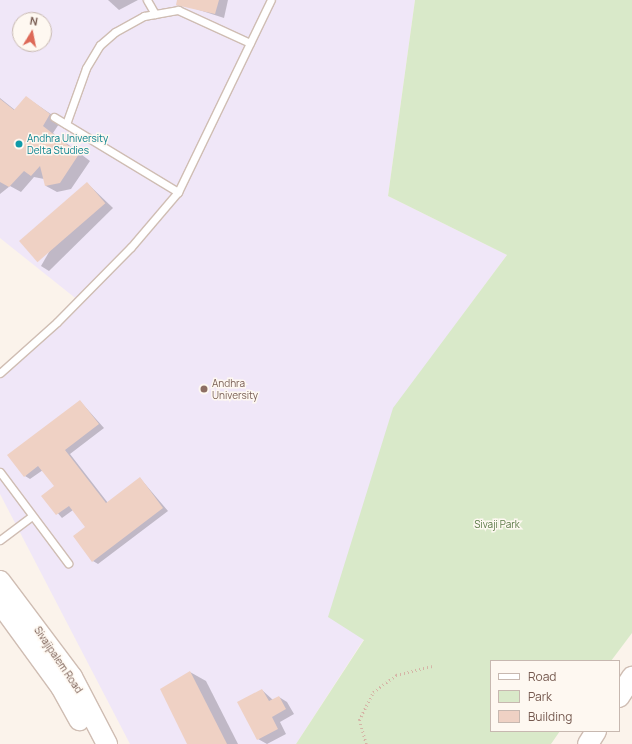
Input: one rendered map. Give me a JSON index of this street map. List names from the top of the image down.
{
  "streets": {
    "main road": ["Sivajipalem Road"]
  },
  "parks": ["Sivaji Park"],
  "places": ["Andhra University Delta Studies", "Andhra University"],
  "legend": ["Road", "Park", "Building"],
  "north": "top"
}
